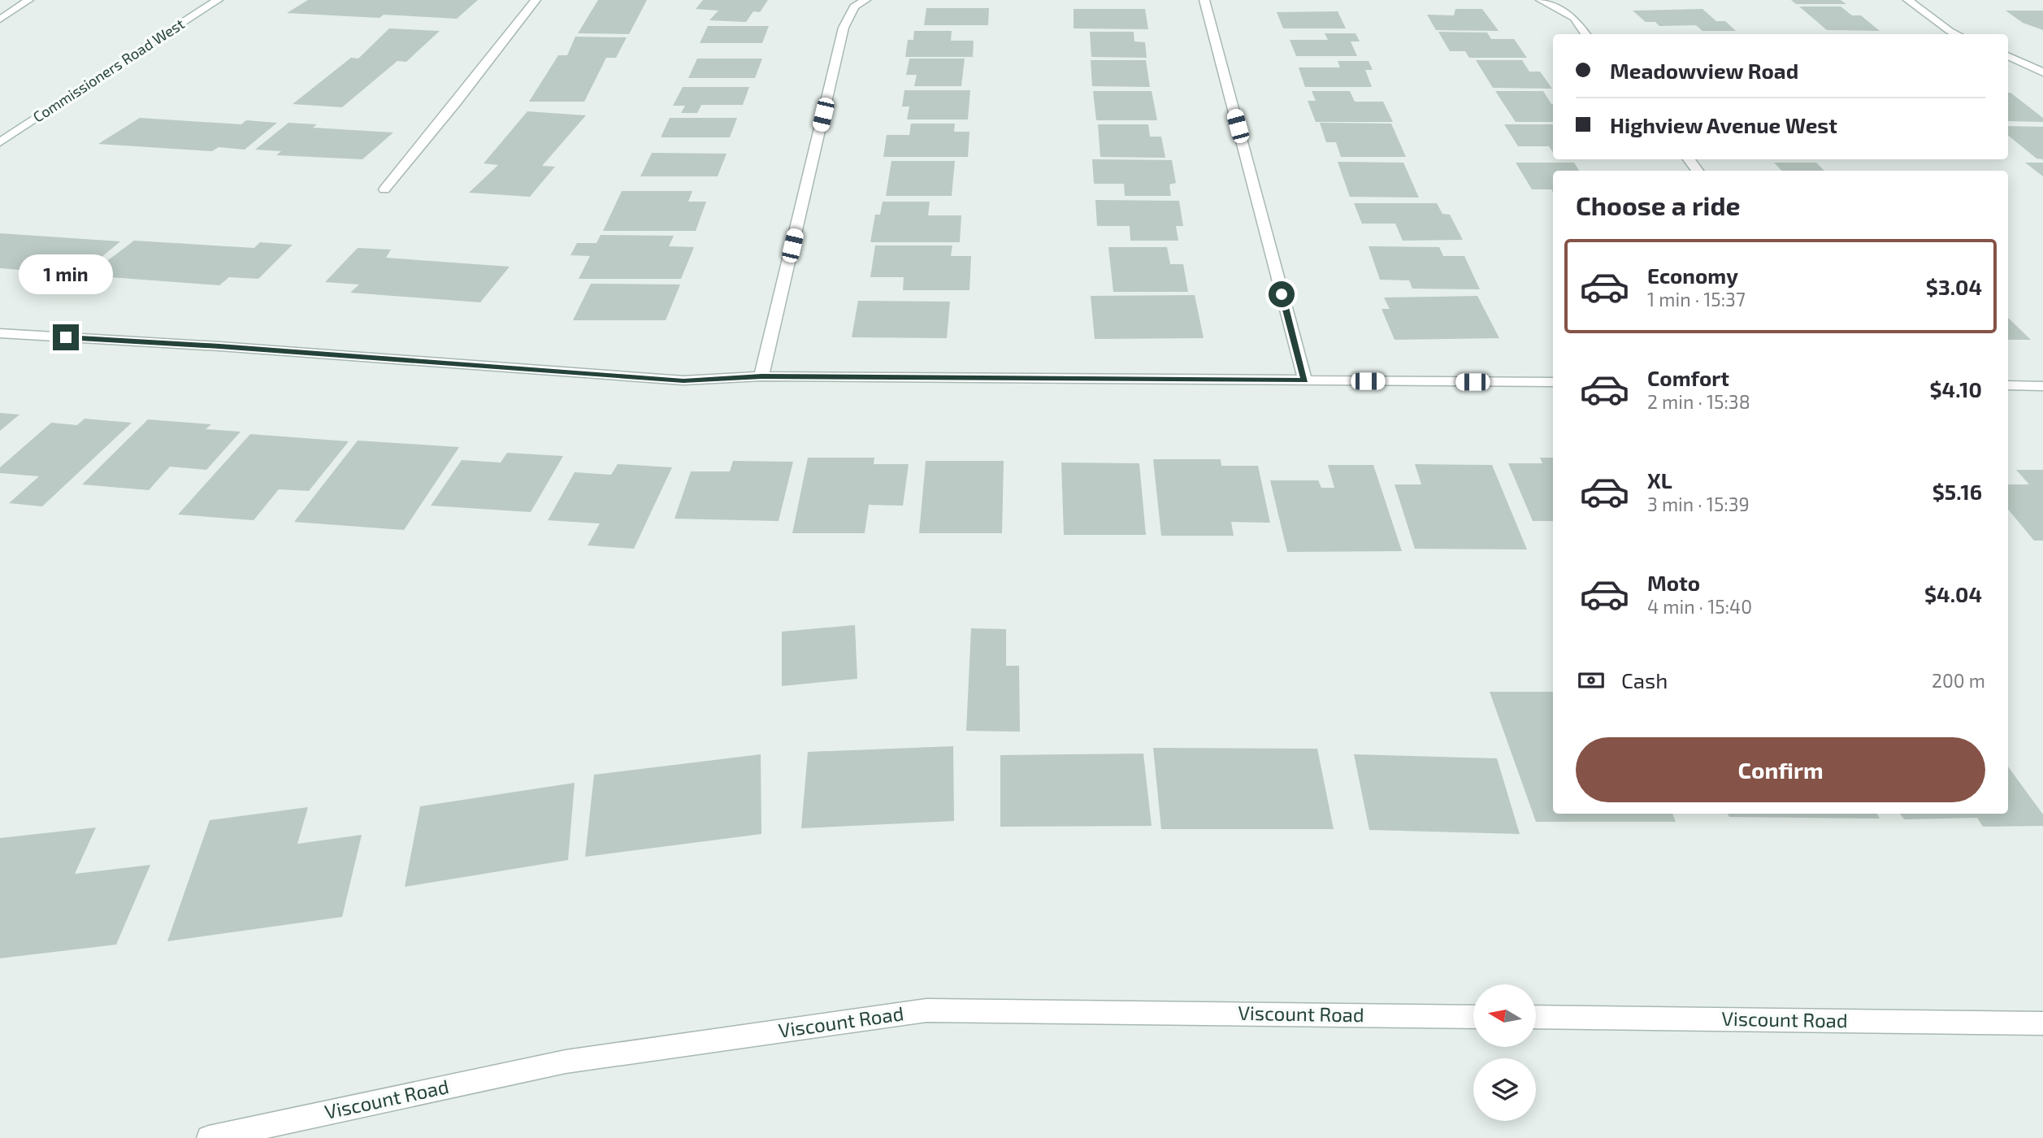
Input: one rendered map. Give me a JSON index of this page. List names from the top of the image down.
{
  "streets": {
    "street": ["Commissioners Road West", "Viscount Road"]
  },
  "north": "left",
  "page": {
    "banner": ["Meadowview Road", "Highview Avenue West"],
    "heading": "Choose a ride",
    "list": [
      {
        "name": "Economy",
        "note": "1 min · 15:37",
        "value": "$3.04"
      },
      {
        "name": "Comfort",
        "note": "2 min · 15:38",
        "value": "$4.10"
      },
      {
        "name": "XL",
        "note": "3 min · 15:39",
        "value": "$5.16"
      },
      {
        "name": "Moto",
        "note": "4 min · 15:40",
        "value": "$4.04"
      }
    ],
    "bubble": "1 min",
    "pay": ["Cash", "200 m"],
    "buttons": "Confirm"
  }
}
